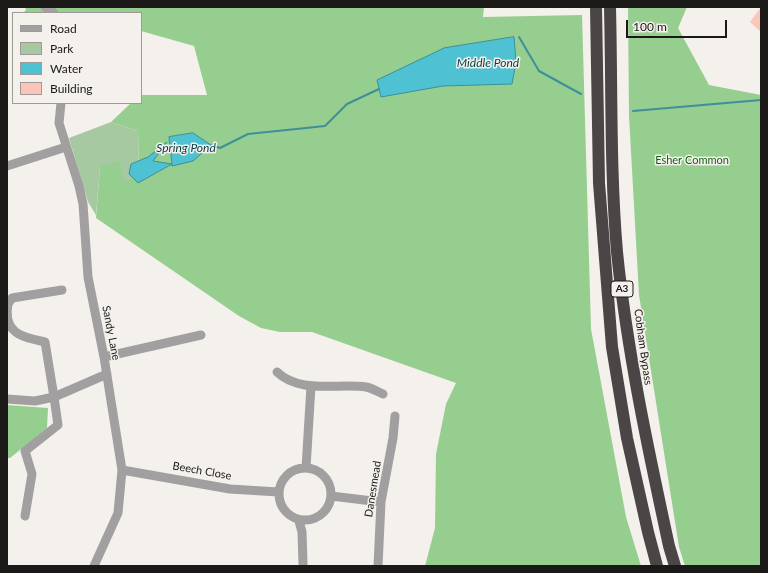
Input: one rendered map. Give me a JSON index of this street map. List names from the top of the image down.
{
  "streets": {
    "highway": ["A3", "Cobham Bypass"],
    "street": ["Sandy Lane", "Beech Close", "Danesmead"]
  },
  "crossings": [
    ["Sandy Lane", "Beech Close"]
  ],
  "water": ["Middle Pond", "Spring Pond"],
  "parks": ["Esher Common"],
  "legend": [
    "Road",
    "Park",
    "Water",
    "Building"
  ],
  "scale_bar": "100 m"
}
